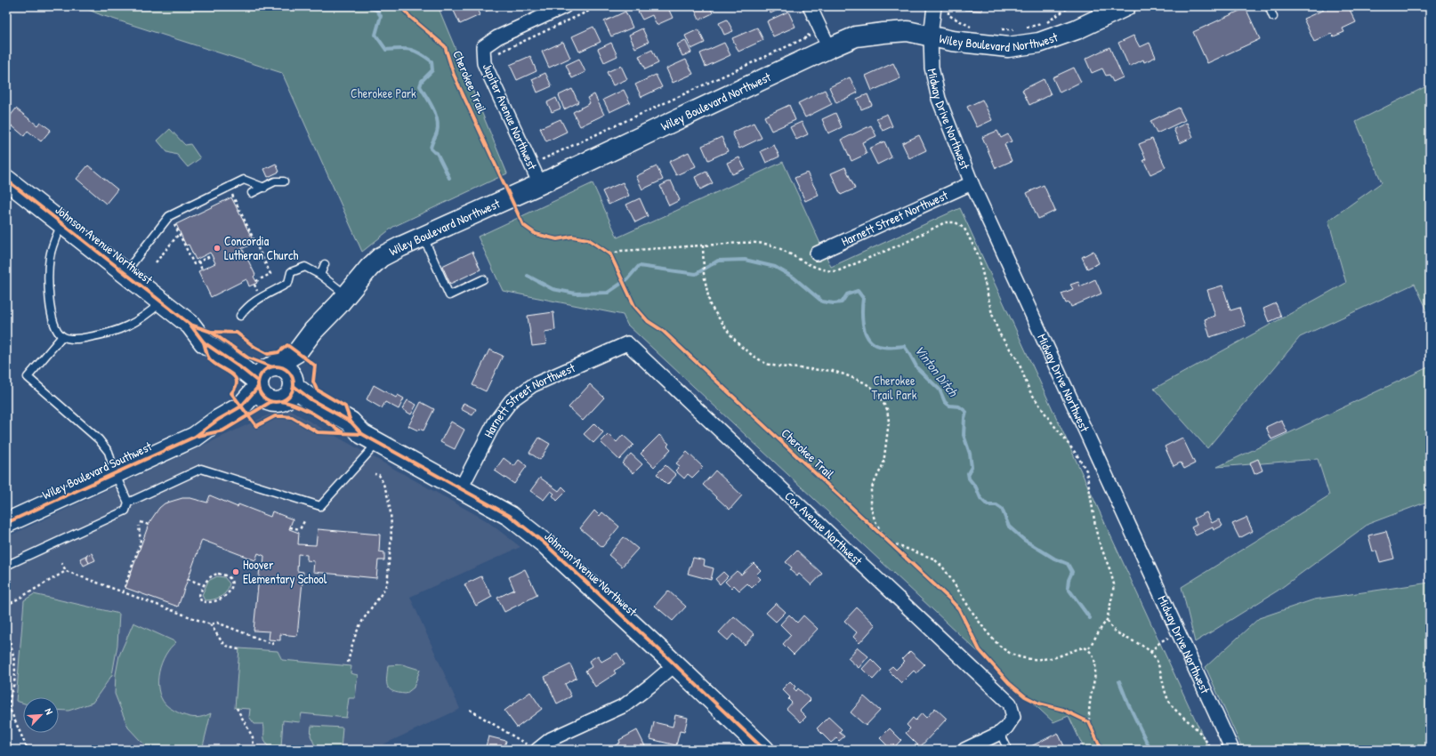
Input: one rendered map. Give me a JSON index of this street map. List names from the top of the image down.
{
  "streets": {
    "street": [
      "Wiley Boulevard Northwest",
      "Jupiter Avenue Northwest",
      "Midway Drive Northwest",
      "Harnett Street Northwest",
      "Johnson Avenue Northwest",
      "Wiley Boulevard Southwest",
      "Cox Avenue Northwest"
    ],
    "cycle path": ["Cherokee Trail"]
  },
  "crossings": [
    ["Wiley Boulevard Northwest", "Jupiter Avenue Northwest"],
    ["Wiley Boulevard Northwest", "Midway Drive Northwest"],
    ["Wiley Boulevard Northwest", "Johnson Avenue Northwest"],
    ["Wiley Boulevard Northwest", "Wiley Boulevard Southwest"],
    ["Midway Drive Northwest", "Harnett Street Northwest"],
    ["Harnett Street Northwest", "Johnson Avenue Northwest"],
    ["Harnett Street Northwest", "Cox Avenue Northwest"],
    ["Johnson Avenue Northwest", "Wiley Boulevard Southwest"]
  ],
  "water": ["Vinton Ditch"],
  "parks": ["Cherokee Park", "Cherokee Trail Park"],
  "places": ["Concordia Lutheran Church", "Hoover Elementary School"],
  "north": "top right"
}
